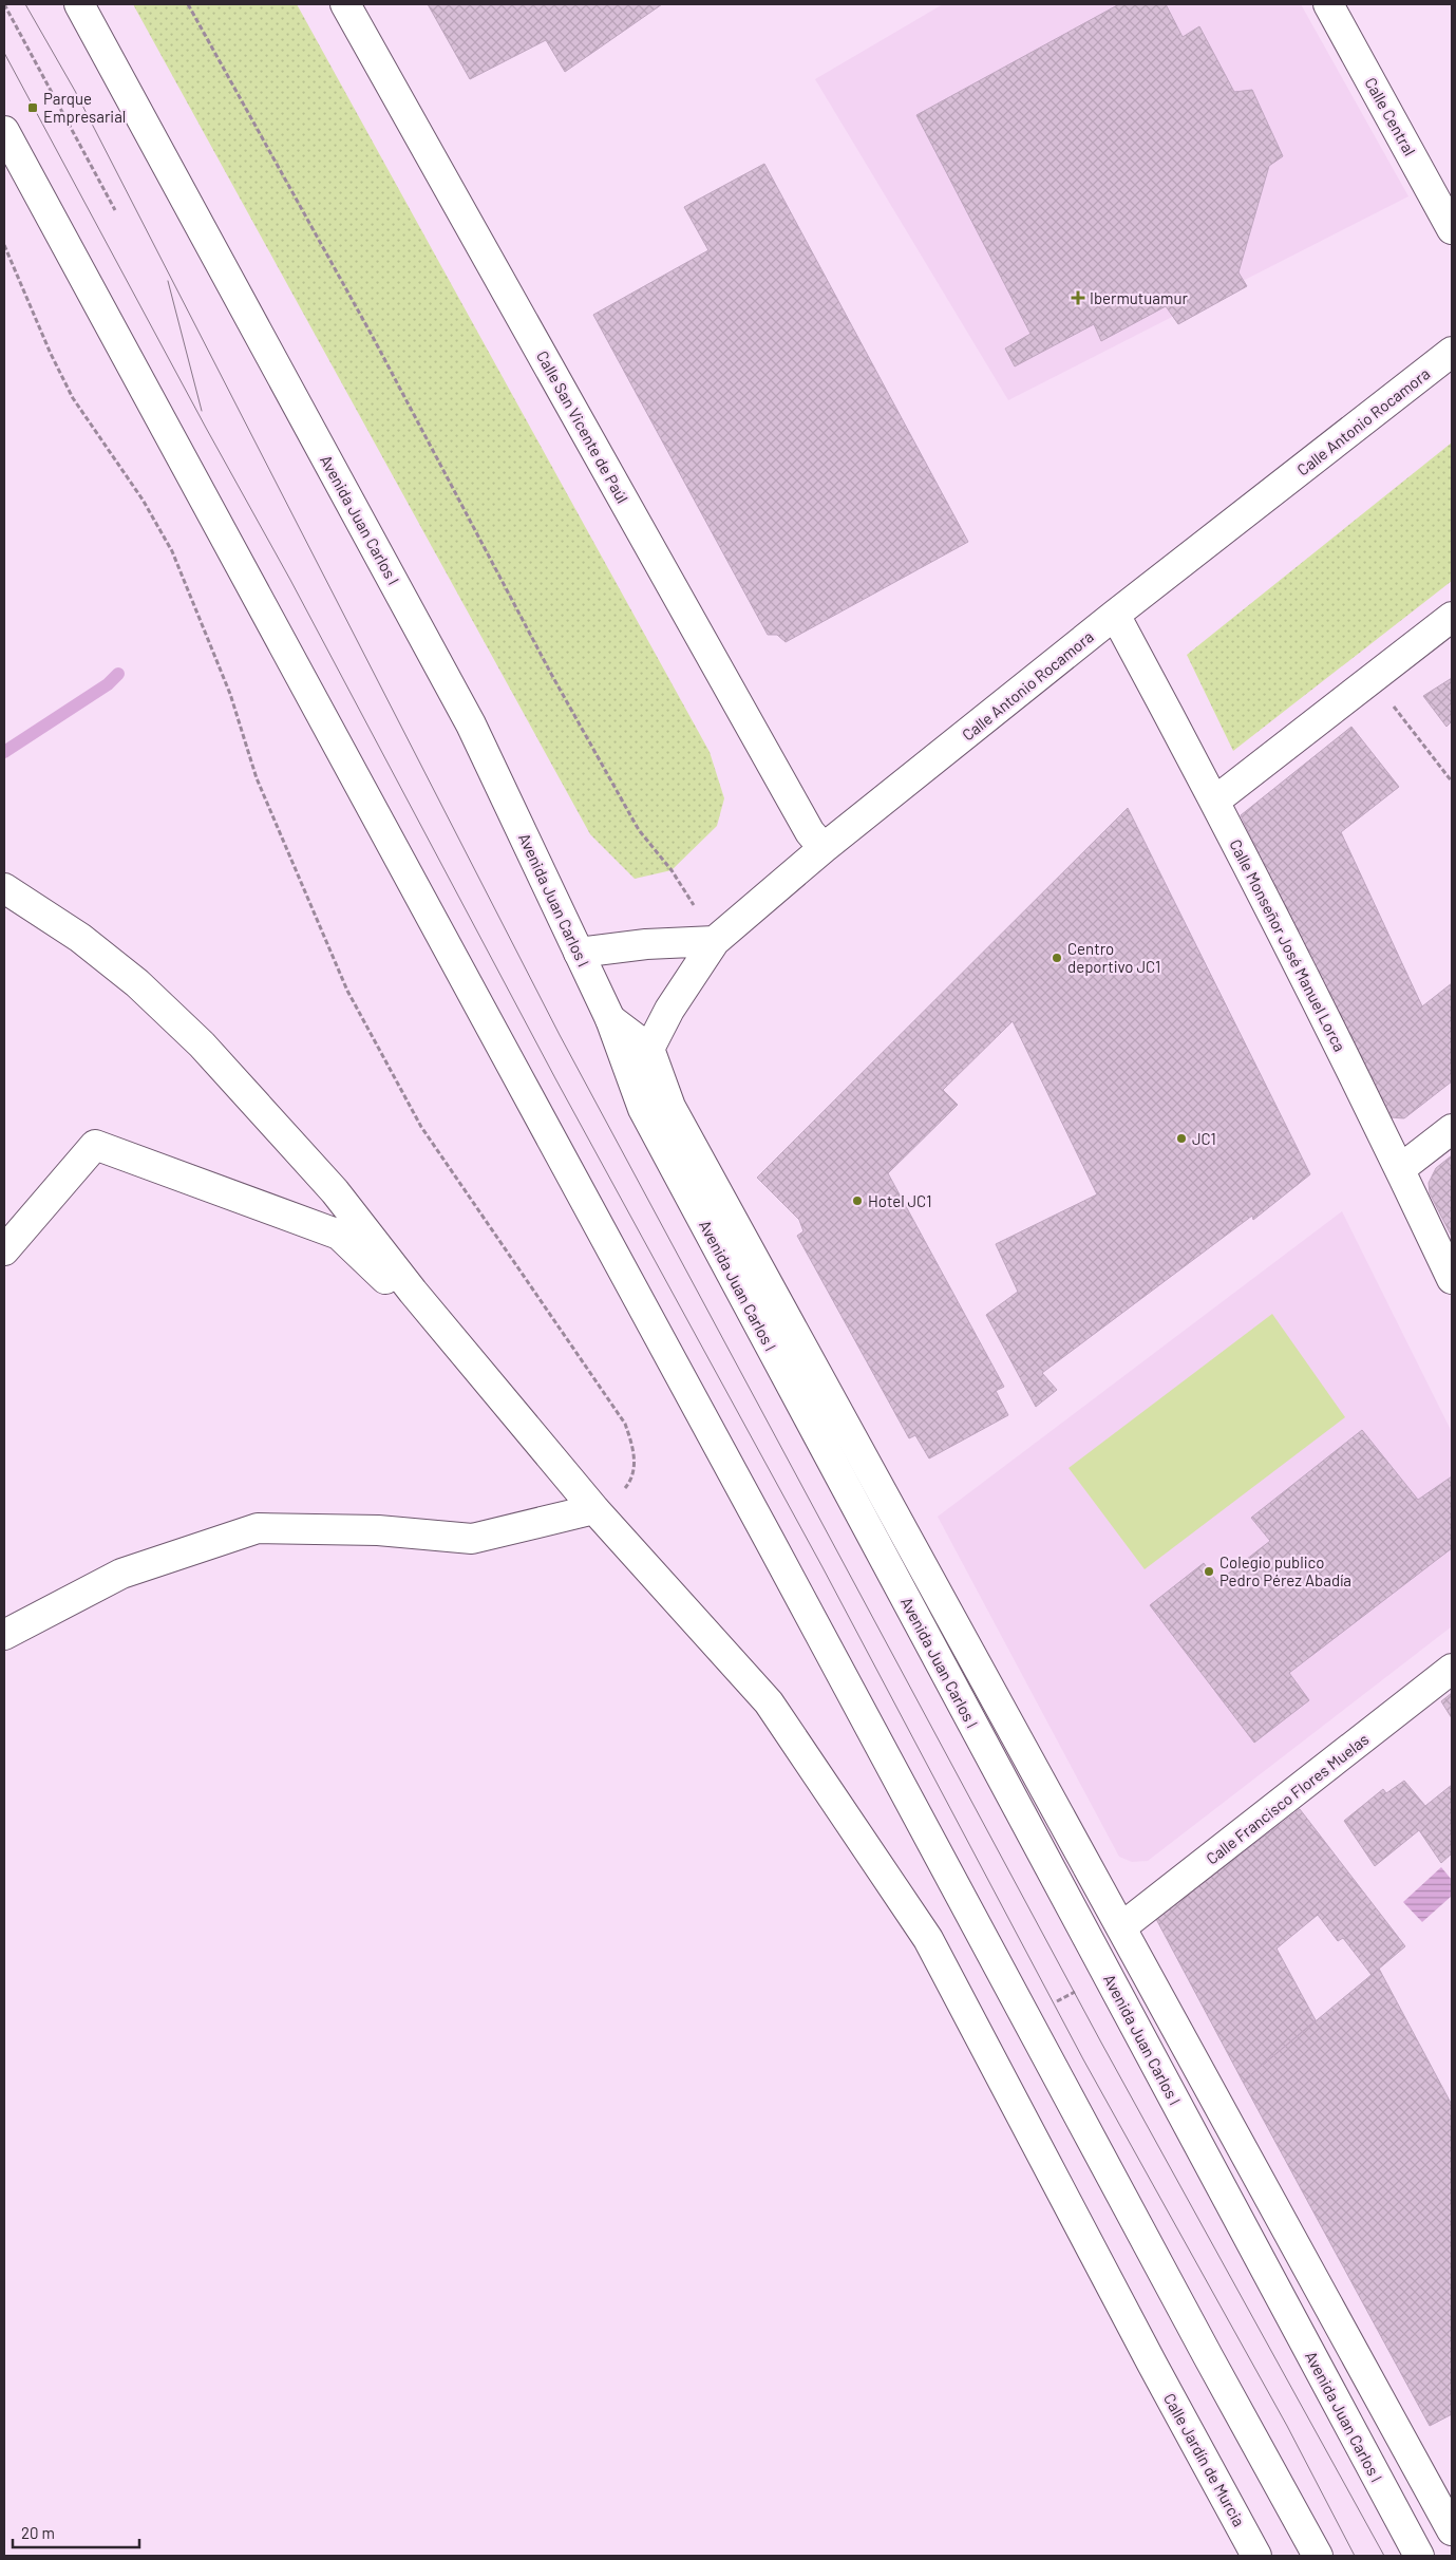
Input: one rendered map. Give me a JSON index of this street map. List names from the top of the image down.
{
  "streets": {
    "street": [
      "Calle Central",
      "Calle Antonio Rocamora",
      "Calle San Vicente de Paúl",
      "Avenida Juan Carlos I",
      "Calle Monseñor José Manuel Lorca",
      "Calle Francisco Flores Muelas",
      "Calle Jardín de Murcia"
    ]
  },
  "crossings": [
    ["Calle Antonio Rocamora", "Calle San Vicente de Paúl"],
    ["Calle Antonio Rocamora", "Calle Monseñor José Manuel Lorca"]
  ],
  "places": {
    "transit": ["Parque Empresarial"],
    "health": ["Ibermutuamur"],
    "other": [
      "Centro deportivo JC1",
      "JC1",
      "Hotel JC1",
      "Colegio publico Pedro Pérez Abadía"
    ]
  },
  "scale_bar": "20 m"
}
